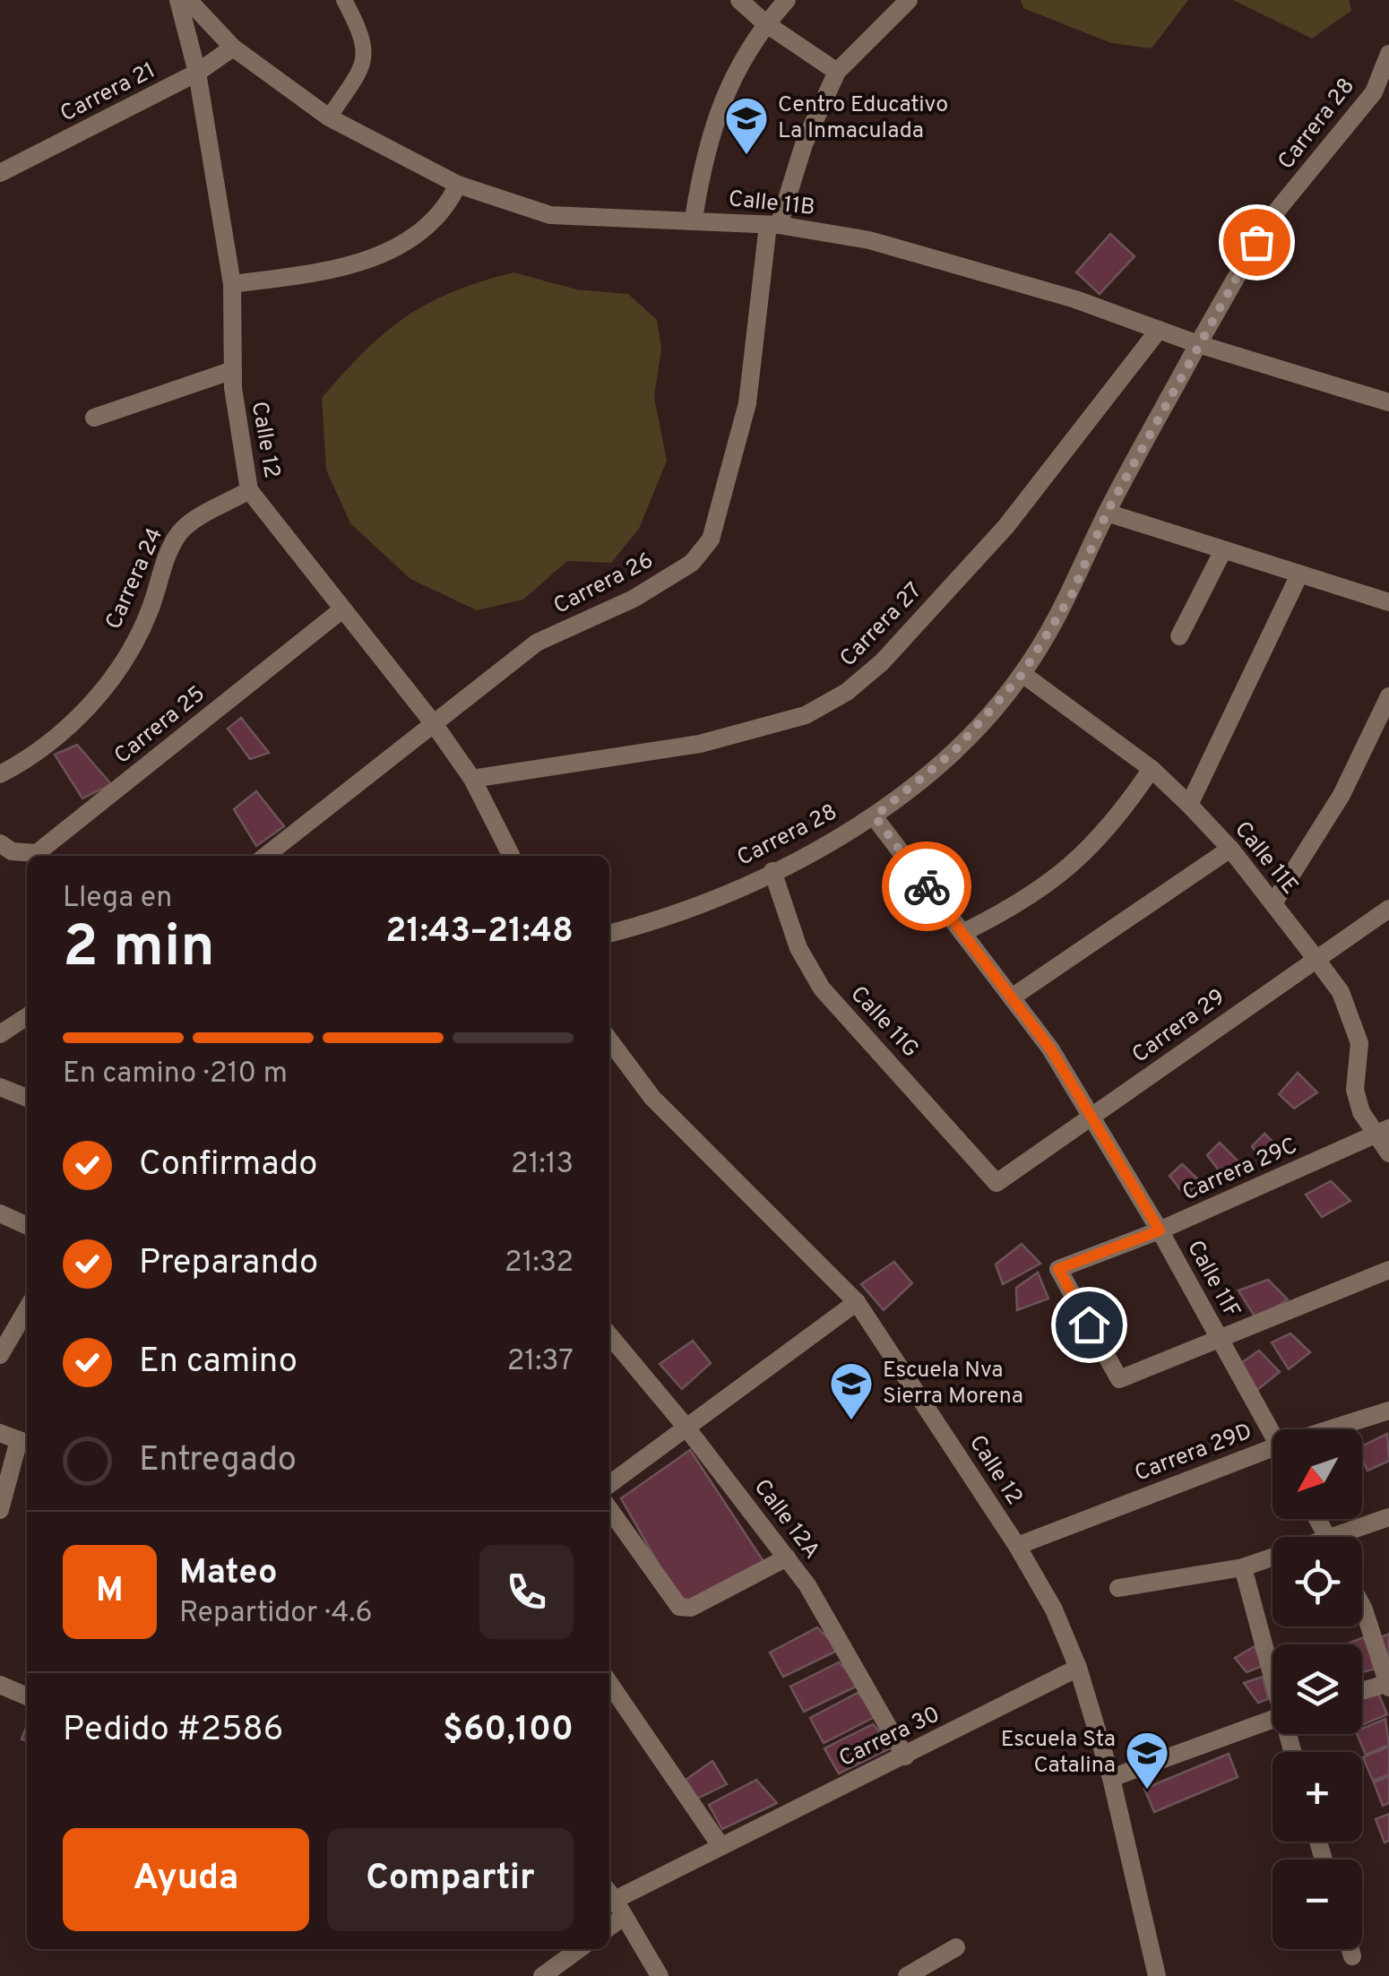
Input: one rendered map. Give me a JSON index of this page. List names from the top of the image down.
{
  "streets": {
    "street": [
      "Carrera 21",
      "Carrera 28",
      "Calle 11B",
      "Calle 12",
      "Carrera 24",
      "Carrera 26",
      "Carrera 27",
      "Carrera 25",
      "Calle 11E",
      "Calle 11G",
      "Carrera 29",
      "Carrera 29C",
      "Calle 11F",
      "Carrera 29D",
      "Calle 12A",
      "Carrera 30"
    ]
  },
  "crossings": [
    ["Carrera 21", "Calle 11B"],
    ["Carrera 21", "Calle 12"],
    ["Carrera 28", "Calle 11B"],
    ["Carrera 28", "Calle 11E"],
    ["Carrera 28", "Calle 11G"],
    ["Carrera 28", "Calle 11F"],
    ["Calle 11B", "Carrera 26"],
    ["Calle 11B", "Carrera 27"],
    ["Calle 12", "Carrera 24"],
    ["Calle 12", "Carrera 26"],
    ["Calle 12", "Carrera 27"],
    ["Calle 12", "Carrera 25"],
    ["Calle 12", "Carrera 29D"],
    ["Calle 12", "Carrera 30"],
    ["Calle 11E", "Carrera 29"],
    ["Calle 11E", "Carrera 29C"],
    ["Calle 11G", "Carrera 29"],
    ["Carrera 29", "Calle 11F"],
    ["Carrera 29C", "Calle 11F"],
    ["Calle 12A", "Carrera 30"]
  ],
  "places": {
    "school or university": ["Centro Educativo La Inmaculada", "Escuela Nva Sierra Morena", "Escuela Sta Catalina"]
  },
  "north": "bottom left",
  "page": {
    "heading": ["2 min", "Llega en", "21:43–21:48"],
    "panel": [
      "Mateo",
      "Repartidor · 4.6",
      "Pedido #2586",
      "$60,100"
    ],
    "bar": "En camino · 210 m",
    "list": [
      ["Confirmado", "21:13"],
      ["Preparando", "21:32"],
      ["En camino", "21:37"],
      "Entregado"
    ],
    "map_buttons": ["+", "−"],
    "round": "M",
    "buttons": ["Ayuda", "Compartir"]
  }
}
